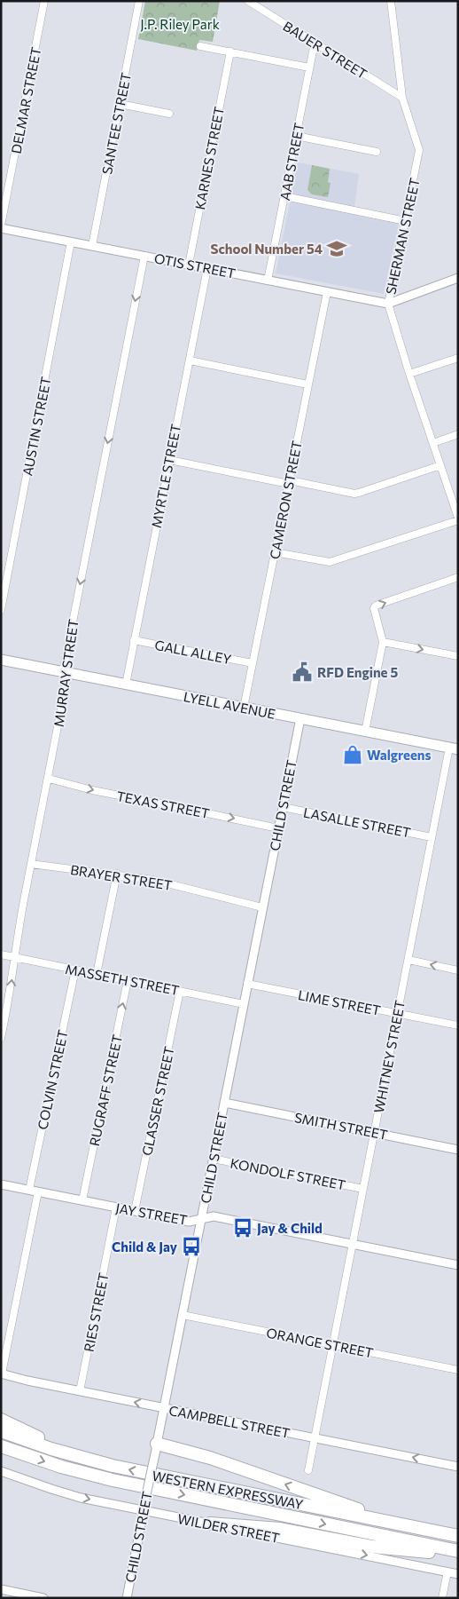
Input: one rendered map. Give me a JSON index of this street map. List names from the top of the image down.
{
  "streets": {
    "highway": ["WESTERN EXPRESSWAY"],
    "main road": ["LYELL AVENUE"],
    "street": [
      "BAUER STREET",
      "DELMAR STREET",
      "SANTEE STREET",
      "KARNES STREET",
      "AAB STREET",
      "SHERMAN STREET",
      "OTIS STREET",
      "AUSTIN STREET",
      "MYRTLE STREET",
      "CAMERON STREET",
      "GALL ALLEY",
      "MURRAY STREET",
      "TEXAS STREET",
      "CHILD STREET",
      "LASALLE STREET",
      "BRAYER STREET",
      "MASSETH STREET",
      "LIME STREET",
      "WHITNEY STREET",
      "COLVIN STREET",
      "RUGRAFF STREET",
      "GLASSER STREET",
      "SMITH STREET",
      "KONDOLF STREET",
      "JAY STREET",
      "RIES STREET",
      "ORANGE STREET",
      "CAMPBELL STREET",
      "WILDER STREET"
    ]
  },
  "crossings": [
    ["BAUER STREET", "AAB STREET"],
    ["BAUER STREET", "SHERMAN STREET"],
    ["DELMAR STREET", "OTIS STREET"],
    ["SANTEE STREET", "OTIS STREET"],
    ["KARNES STREET", "OTIS STREET"],
    ["AAB STREET", "OTIS STREET"],
    ["SHERMAN STREET", "OTIS STREET"],
    ["OTIS STREET", "AUSTIN STREET"],
    ["OTIS STREET", "MYRTLE STREET"],
    ["OTIS STREET", "CAMERON STREET"],
    ["OTIS STREET", "MURRAY STREET"],
    ["MYRTLE STREET", "GALL ALLEY"],
    ["MYRTLE STREET", "LYELL AVENUE"],
    ["CAMERON STREET", "GALL ALLEY"],
    ["CAMERON STREET", "LYELL AVENUE"],
    ["MURRAY STREET", "LYELL AVENUE"],
    ["MURRAY STREET", "TEXAS STREET"],
    ["MURRAY STREET", "BRAYER STREET"],
    ["MURRAY STREET", "MASSETH STREET"],
    ["LYELL AVENUE", "CHILD STREET"],
    ["LYELL AVENUE", "WHITNEY STREET"],
    ["TEXAS STREET", "CHILD STREET"],
    ["CHILD STREET", "LASALLE STREET"],
    ["CHILD STREET", "BRAYER STREET"],
    ["CHILD STREET", "MASSETH STREET"],
    ["CHILD STREET", "LIME STREET"],
    ["CHILD STREET", "SMITH STREET"],
    ["CHILD STREET", "KONDOLF STREET"],
    ["CHILD STREET", "JAY STREET"],
    ["CHILD STREET", "ORANGE STREET"],
    ["CHILD STREET", "CAMPBELL STREET"],
    ["CHILD STREET", "WILDER STREET"],
    ["LASALLE STREET", "WHITNEY STREET"],
    ["MASSETH STREET", "COLVIN STREET"],
    ["MASSETH STREET", "RUGRAFF STREET"],
    ["MASSETH STREET", "GLASSER STREET"],
    ["LIME STREET", "WHITNEY STREET"],
    ["WHITNEY STREET", "SMITH STREET"],
    ["WHITNEY STREET", "KONDOLF STREET"],
    ["WHITNEY STREET", "JAY STREET"],
    ["WHITNEY STREET", "ORANGE STREET"],
    ["WHITNEY STREET", "CAMPBELL STREET"],
    ["COLVIN STREET", "JAY STREET"],
    ["RUGRAFF STREET", "JAY STREET"],
    ["GLASSER STREET", "JAY STREET"],
    ["JAY STREET", "RIES STREET"],
    ["RIES STREET", "CAMPBELL STREET"]
  ],
  "one_way": [
    "TEXAS STREET",
    "RUGRAFF STREET",
    "CAMPBELL STREET",
    "WILDER STREET"
  ],
  "parks": ["J.P. Riley Park"],
  "places": {
    "school or university": ["School Number 54"],
    "public building": ["RFD Engine 5"],
    "shop": ["Walgreens"],
    "bus stop": ["Jay & Child", "Child & Jay"]
  }
}
